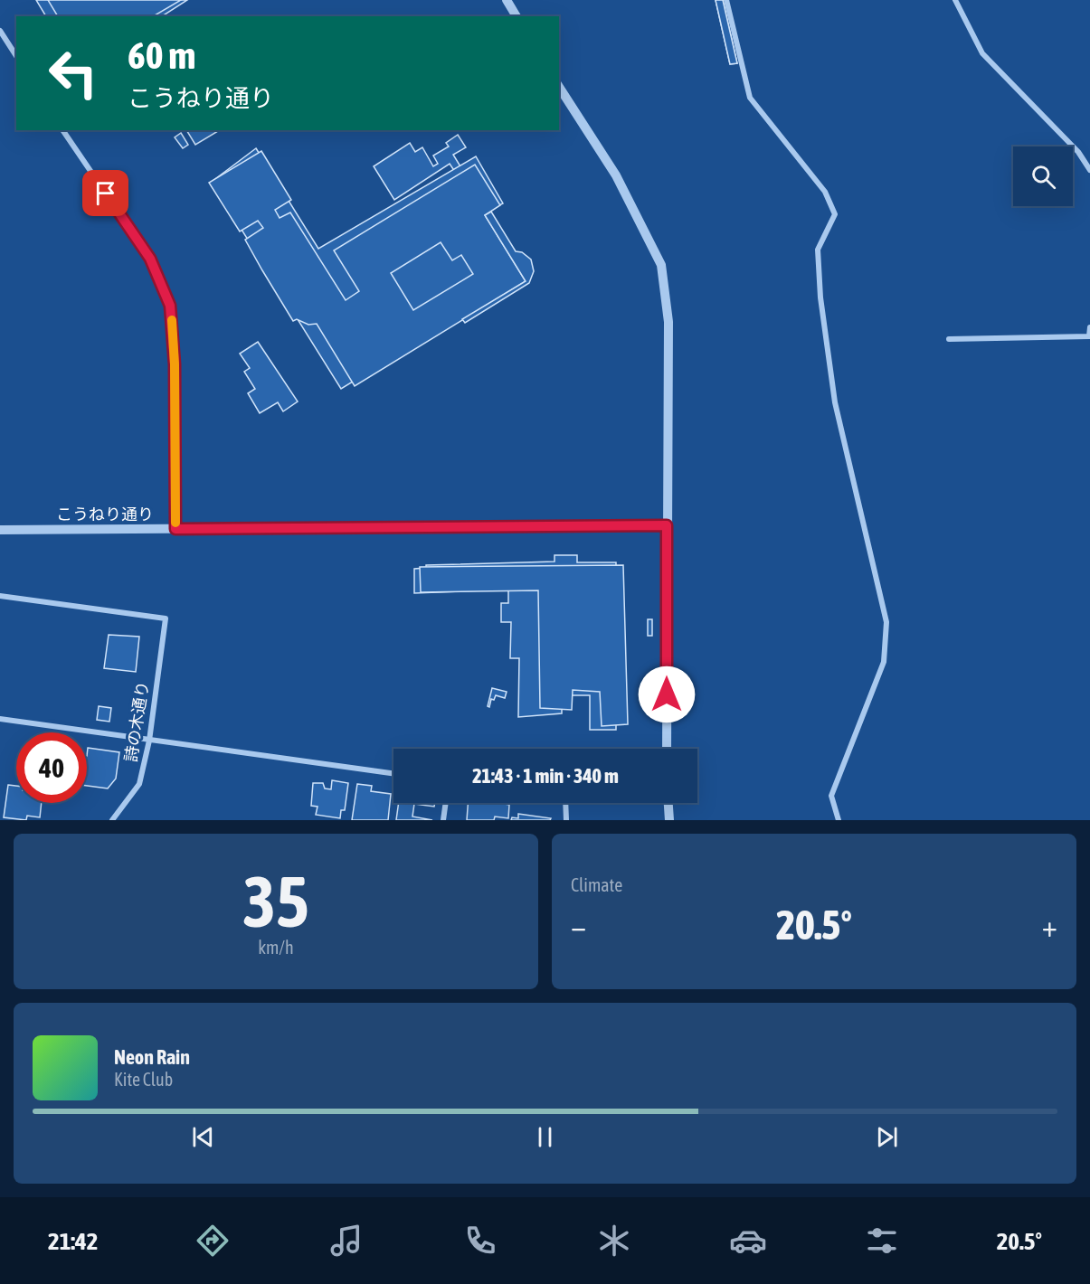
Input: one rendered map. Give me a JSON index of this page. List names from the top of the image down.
{
  "streets": {
    "street": ["こうねり通り", "詩の木通り"]
  },
  "page": {
    "turn": ["60 m", "こうねり通り"],
    "limit": "40",
    "trip": "21:43 · 1 min · 340 m",
    "tile": [
      ["35", "km/h"],
      "Climate"
    ],
    "heat": ["−", "20.5°", "+"],
    "song": ["Neon Rain", "Kite Club"],
    "tabs": ["21:42", "20.5°"]
  }
}
